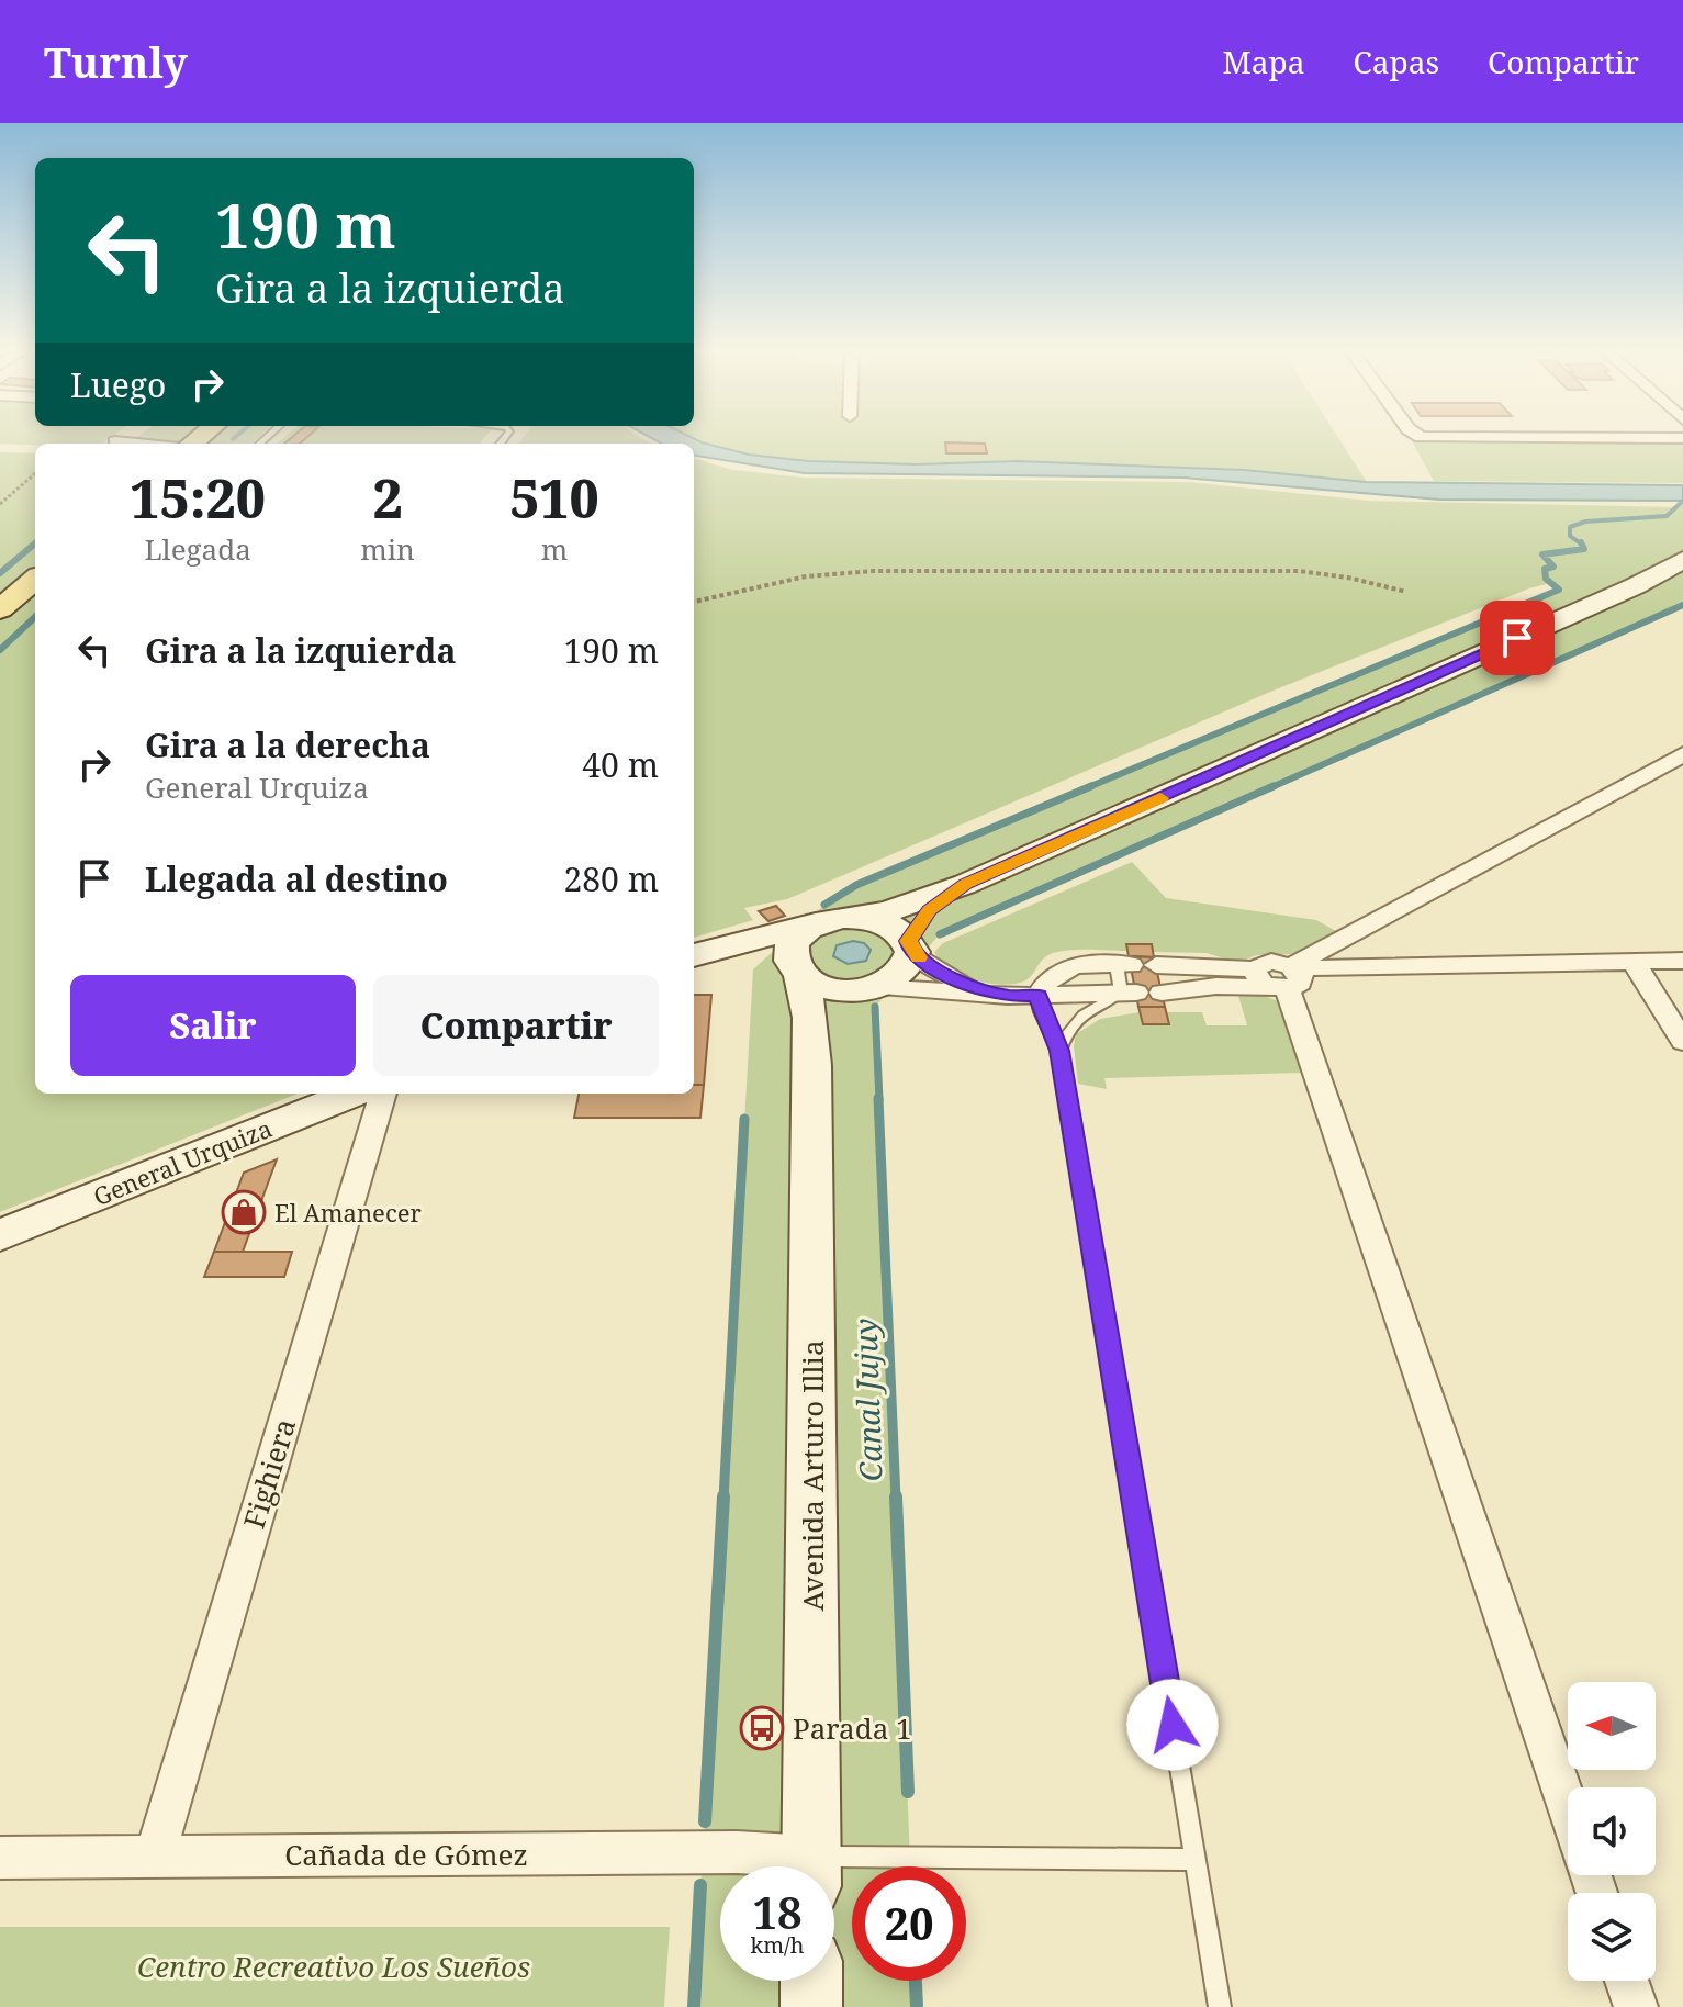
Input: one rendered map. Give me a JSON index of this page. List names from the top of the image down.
{
  "streets": {
    "main road": ["General Urquiza", "Avenida Arturo Illia"],
    "street": ["Fighiera", "Cañada de Gómez"]
  },
  "crossings": [
    ["Fighiera", "Cañada de Gómez"]
  ],
  "water": ["Canal Jujuy"],
  "parks": ["Centro Recreativo Los Sueños"],
  "places": {
    "shop": ["El Amanecer"],
    "bus stop": ["Parada 1"]
  },
  "north": "left",
  "page": {
    "header": "Turnly",
    "nav": ["Mapa", "Capas", "Compartir"],
    "turn": ["190 m", "Gira a la izquierda"],
    "then": "Luego",
    "eta": [
      "15:20",
      "Llegada",
      "2",
      "min",
      "510",
      "m"
    ],
    "list": [
      {
        "name": "Gira a la izquierda",
        "value": "190 m"
      },
      {
        "name": "Gira a la derecha",
        "note": "General Urquiza",
        "value": "40 m"
      },
      {
        "name": "Llegada al destino",
        "value": "280 m"
      }
    ],
    "buttons": ["Salir", "Compartir"],
    "speed": "18 km/h",
    "limit": "20"
  }
}
